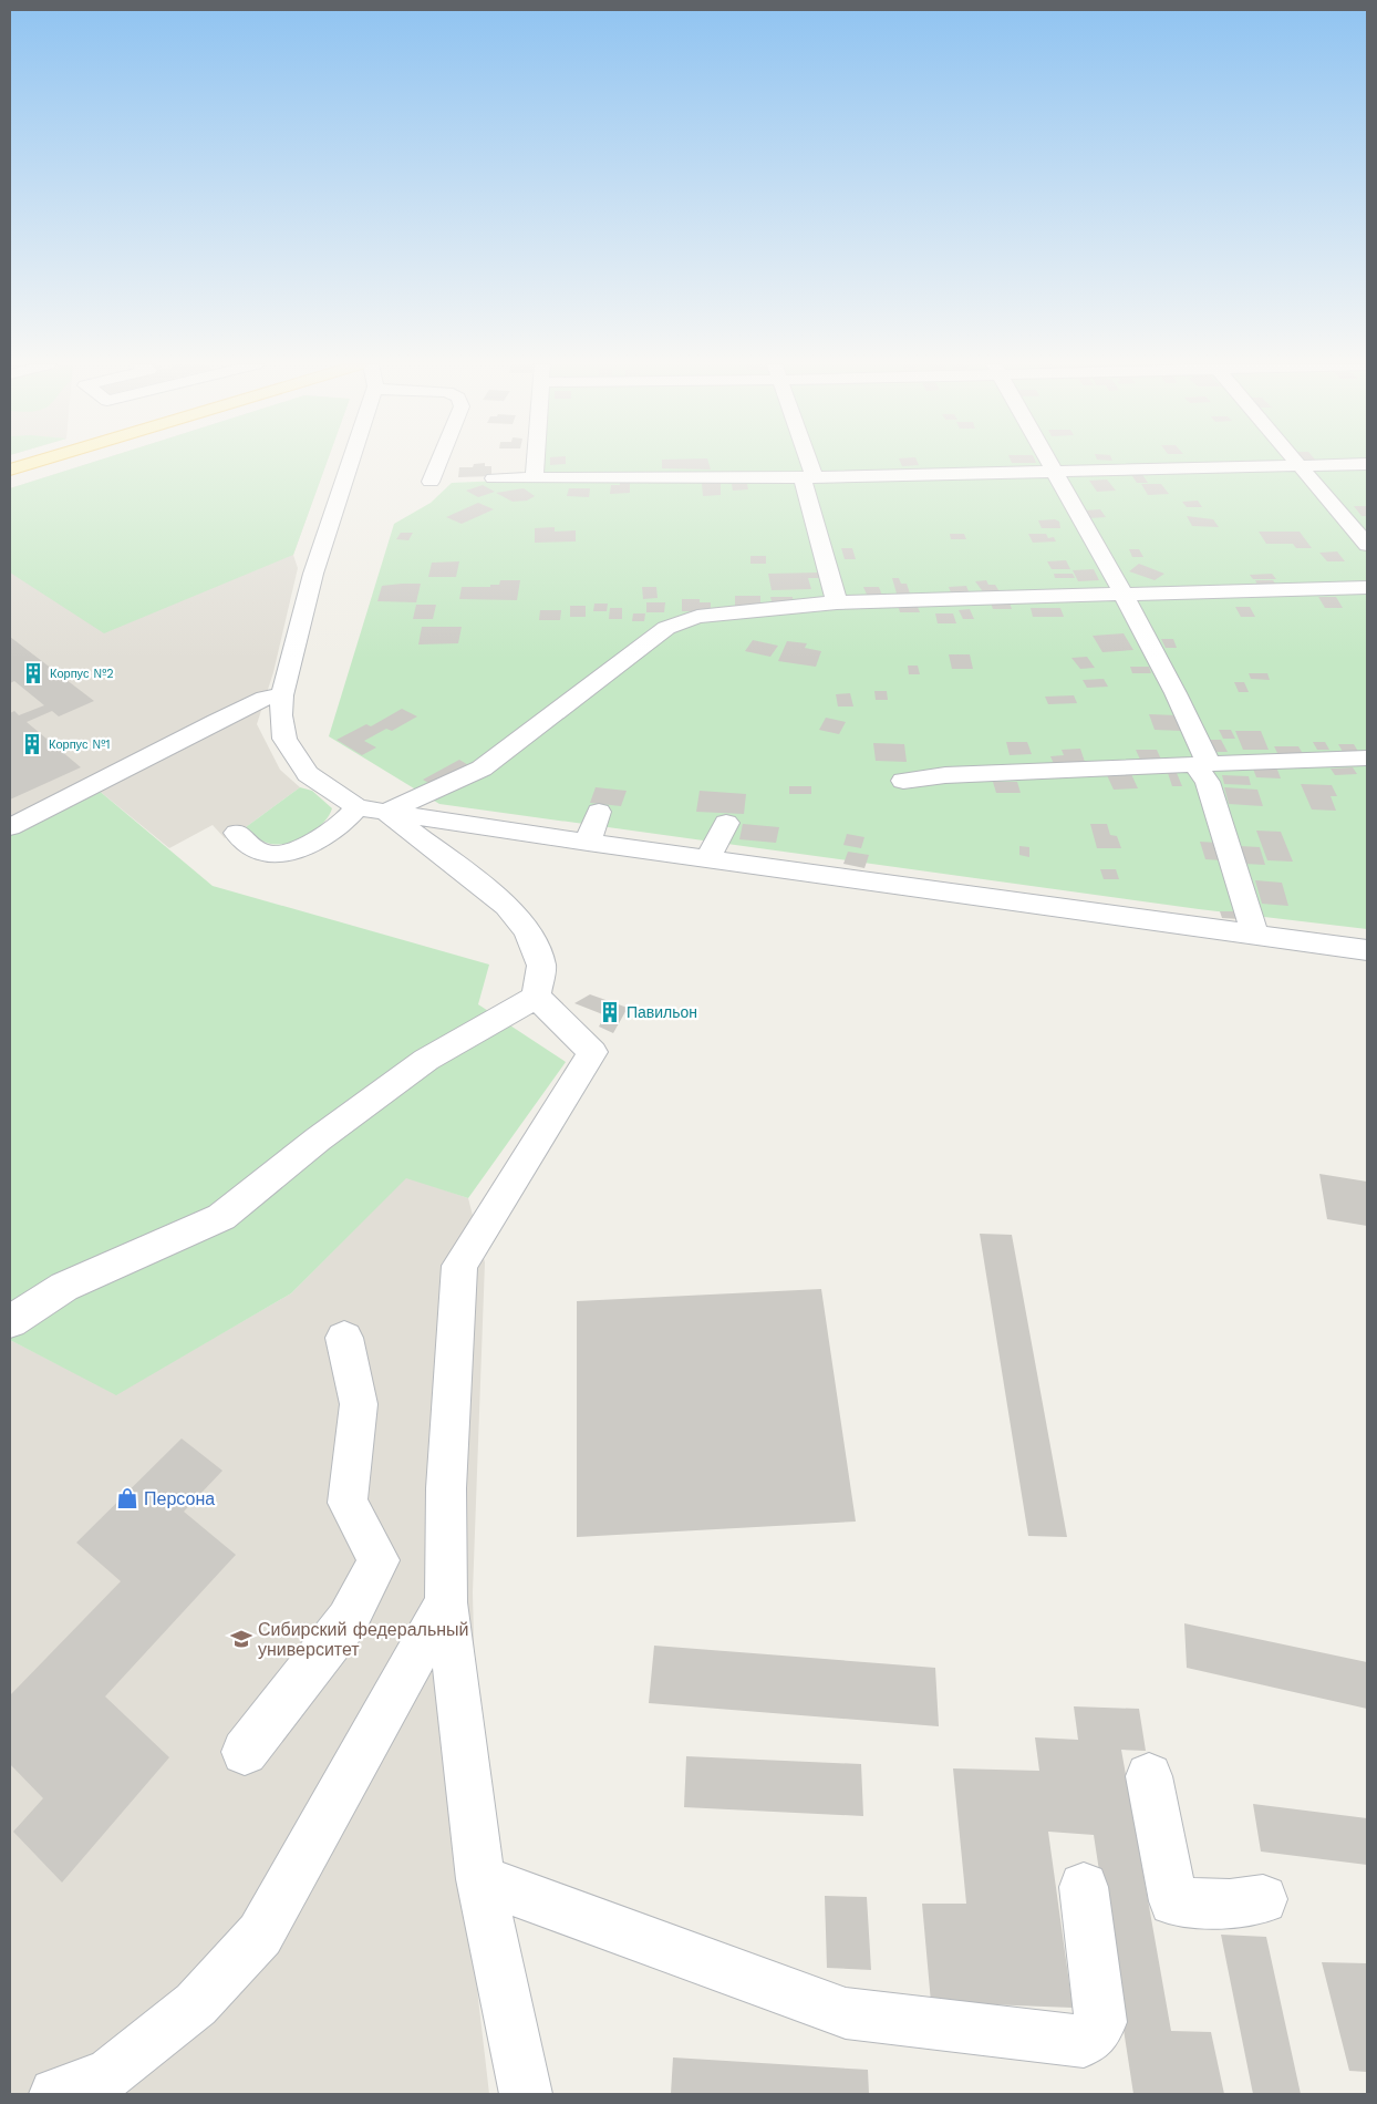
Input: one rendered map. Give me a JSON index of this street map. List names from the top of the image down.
{
  "places": {
    "building": ["Корпус №2", "Корпус №1", "Павильон"],
    "shop": ["Персона"],
    "school or university": ["Сибирский федеральный университет"]
  }
}
